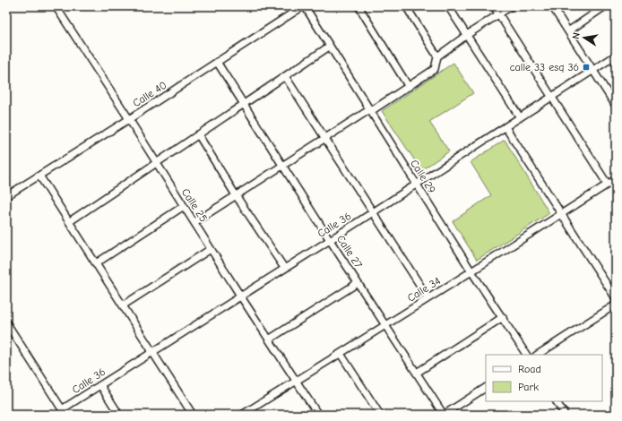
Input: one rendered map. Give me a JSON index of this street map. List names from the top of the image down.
{
  "streets": {
    "street": [
      "Calle 40",
      "Calle 29",
      "Calle 25",
      "Calle 36",
      "Calle 27",
      "Calle 34"
    ]
  },
  "crossings": [
    ["Calle 40", "Calle 29"],
    ["Calle 40", "Calle 25"],
    ["Calle 40", "Calle 27"],
    ["Calle 29", "Calle 36"],
    ["Calle 29", "Calle 34"],
    ["Calle 25", "Calle 36"],
    ["Calle 25", "Calle 34"],
    ["Calle 36", "Calle 27"],
    ["Calle 27", "Calle 34"]
  ],
  "places": {
    "transit": ["calle 33 esq 36"]
  },
  "legend": ["Road", "Park"],
  "north": "left"
}
